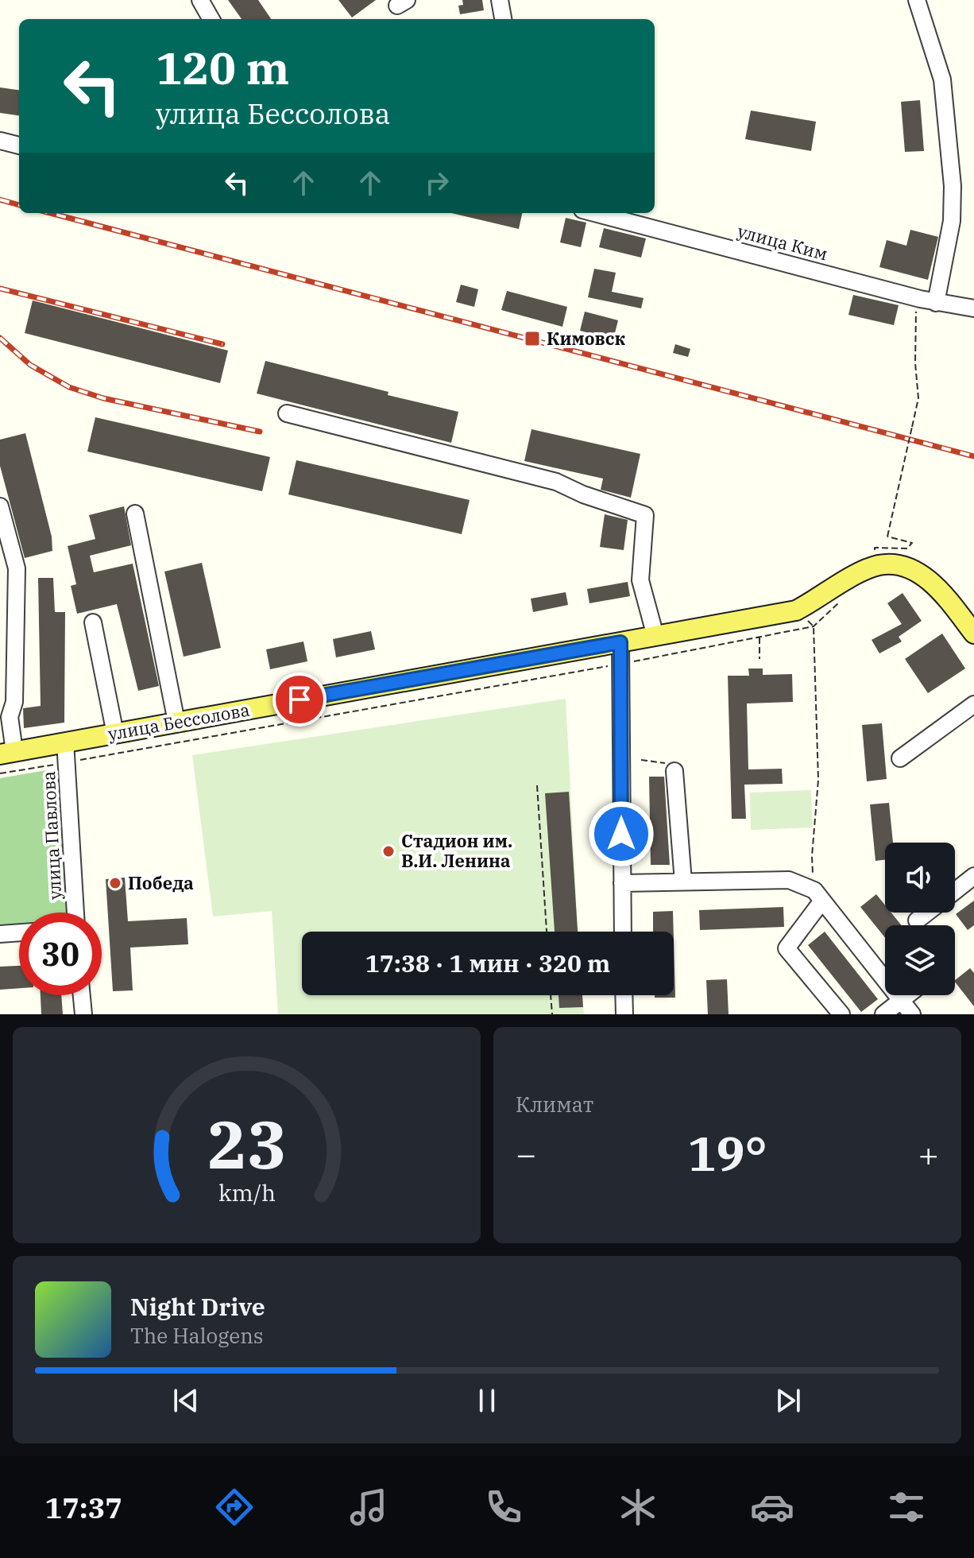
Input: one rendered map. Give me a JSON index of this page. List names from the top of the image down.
{
  "streets": {
    "main road": ["улица Бессолова"],
    "street": ["улица Ким", "улица Павлова"]
  },
  "crossings": [
    ["улица Бессолова", "улица Павлова"]
  ],
  "places": {
    "transit": ["Кимовск"],
    "other": ["Стадион им. В.И. Ленина", "Победа"]
  },
  "page": {
    "turn": ["120 m", "улица Бессолова"],
    "limit": "30",
    "trip": "17:38 · 1 мин · 320 m",
    "tile": "Климат",
    "heat": ["−", "19°", "+"],
    "song": ["Night Drive", "The Halogens"],
    "tabs": "17:37",
    "gauge": ["23", "km/h"]
  }
}
